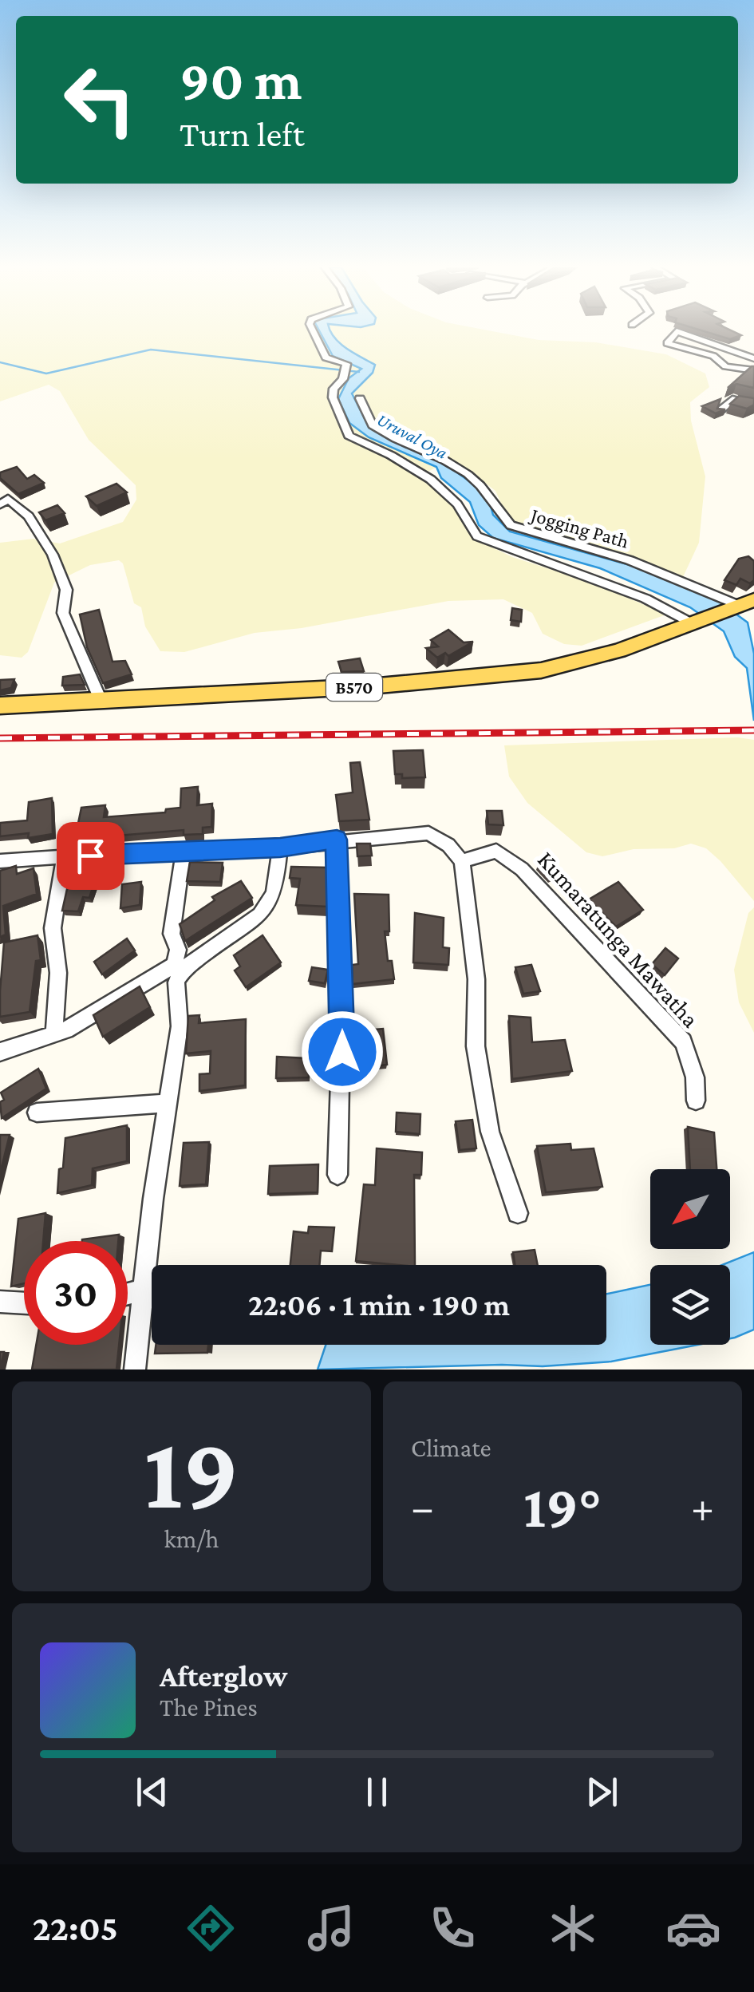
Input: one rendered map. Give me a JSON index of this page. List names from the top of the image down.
{
  "streets": {
    "main road": ["B570"],
    "street": ["Jogging Path", "Kumaratunga Mawatha"]
  },
  "crossings": [
    ["Jogging Path", "B570"]
  ],
  "water": ["Uruval Oya"],
  "north": "bottom left",
  "page": {
    "turn": ["90 m", "Turn left"],
    "limit": "30",
    "trip": "22:06 · 1 min · 190 m",
    "tile": [
      ["19", "km/h"],
      "Climate"
    ],
    "heat": ["−", "19°", "+"],
    "song": ["Afterglow", "The Pines"],
    "tabs": "22:05"
  }
}
